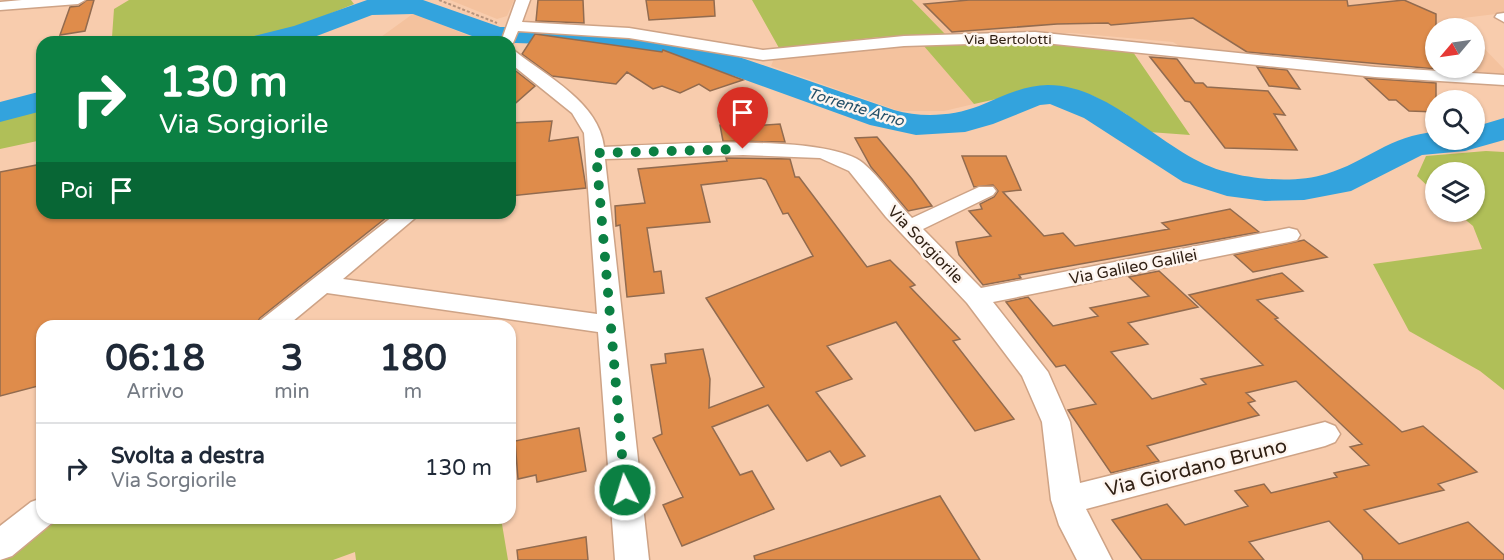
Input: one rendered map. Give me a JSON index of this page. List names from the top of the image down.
{
  "streets": {
    "street": [
      "Via Bertolotti",
      "Via Sorgiorile",
      "Via Galileo Galilei",
      "Via Giordano Bruno"
    ]
  },
  "crossings": [
    ["Via Sorgiorile", "Via Galileo Galilei"],
    ["Via Sorgiorile", "Via Giordano Bruno"]
  ],
  "water": ["Torrente Arno"],
  "north": "bottom left",
  "page": {
    "turn": ["130 m", "Via Sorgiorile"],
    "then": "Poi",
    "eta": [
      "06:18",
      "Arrivo",
      "3",
      "min",
      "180",
      "m"
    ],
    "list": [
      {
        "name": "Svolta a destra",
        "note": "Via Sorgiorile",
        "value": "130 m"
      }
    ]
  }
}
